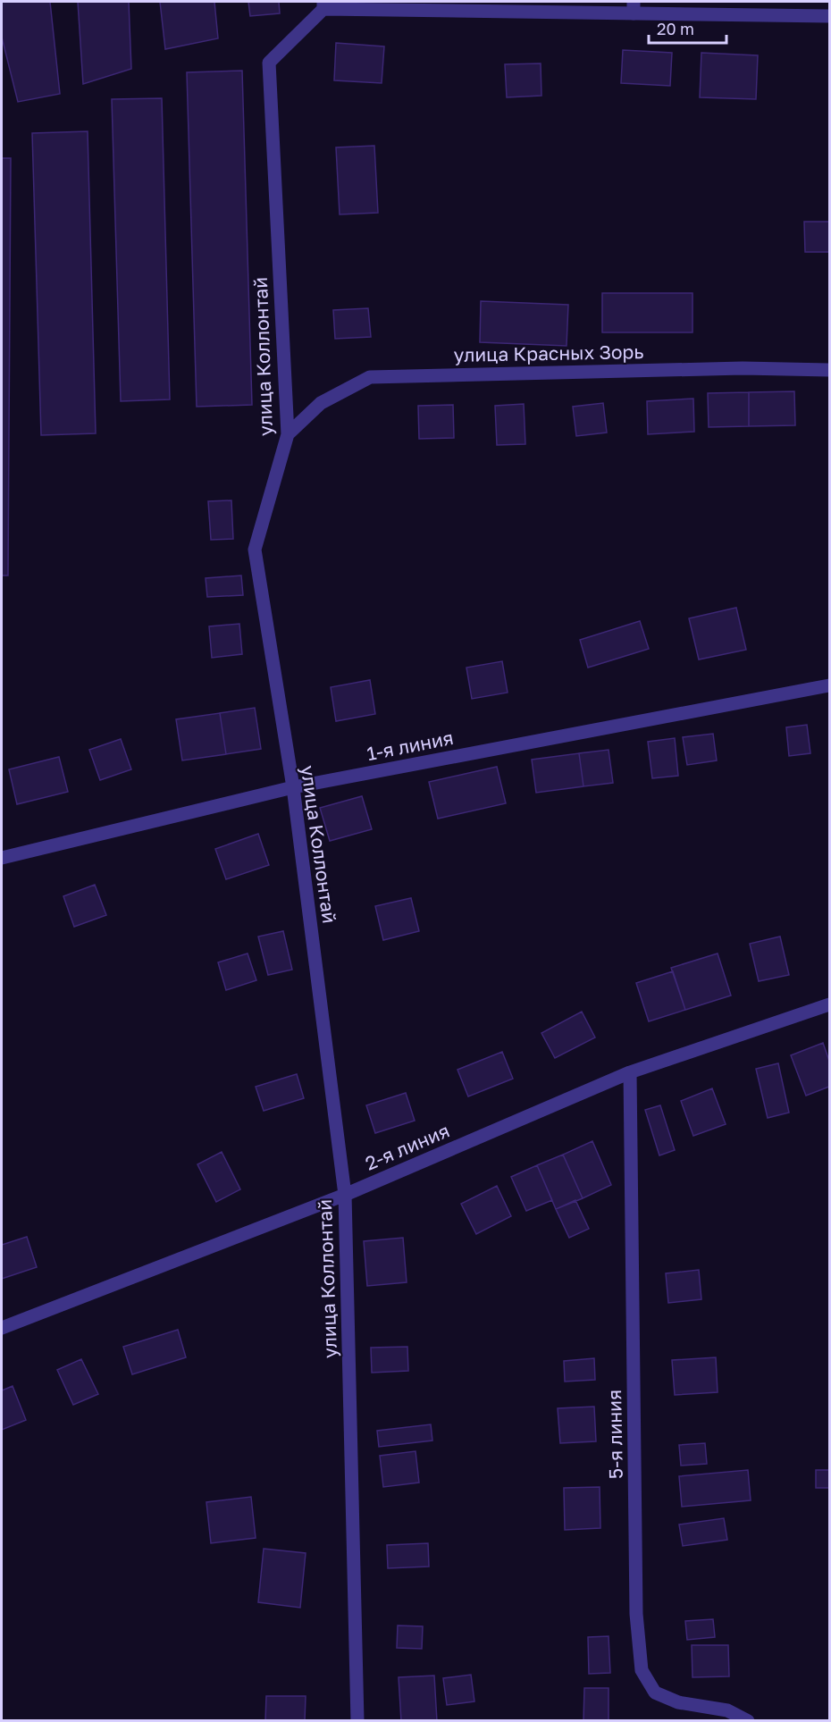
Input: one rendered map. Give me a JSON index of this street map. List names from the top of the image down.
{
  "streets": {
    "street": [
      "улица Красных Зорь",
      "улица Коллонтай",
      "1-я линия",
      "2-я линия",
      "5-я линия"
    ]
  },
  "crossings": [
    ["улица Красных Зорь", "улица Коллонтай"],
    ["улица Коллонтай", "1-я линия"],
    ["улица Коллонтай", "2-я линия"],
    ["2-я линия", "5-я линия"]
  ],
  "scale_bar": "20 m"
}
